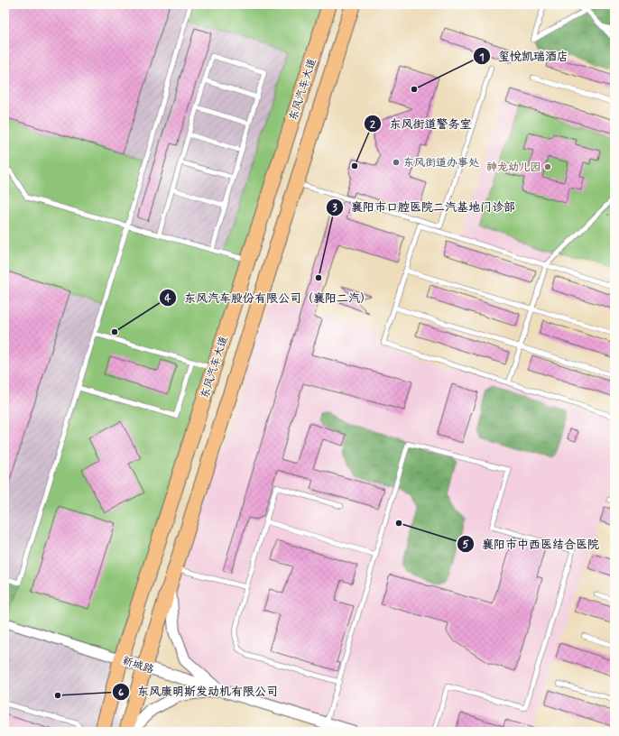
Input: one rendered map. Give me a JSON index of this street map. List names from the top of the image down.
{
  "streets": {
    "main road": ["东风汽车大道"],
    "street": ["新城路"]
  },
  "crossings": [
    ["东风汽车大道", "新城路"]
  ],
  "places": [
    "玺悦凯瑞酒店",
    "东风街道办事处",
    "东风街道警务室",
    "神龙幼儿园",
    "襄阳市口腔医院二汽基地门诊部",
    "东风汽车股份有限公司（襄阳二汽）",
    "襄阳市中西医结合医院",
    "东风康明斯发动机有限公司"
  ]
}
